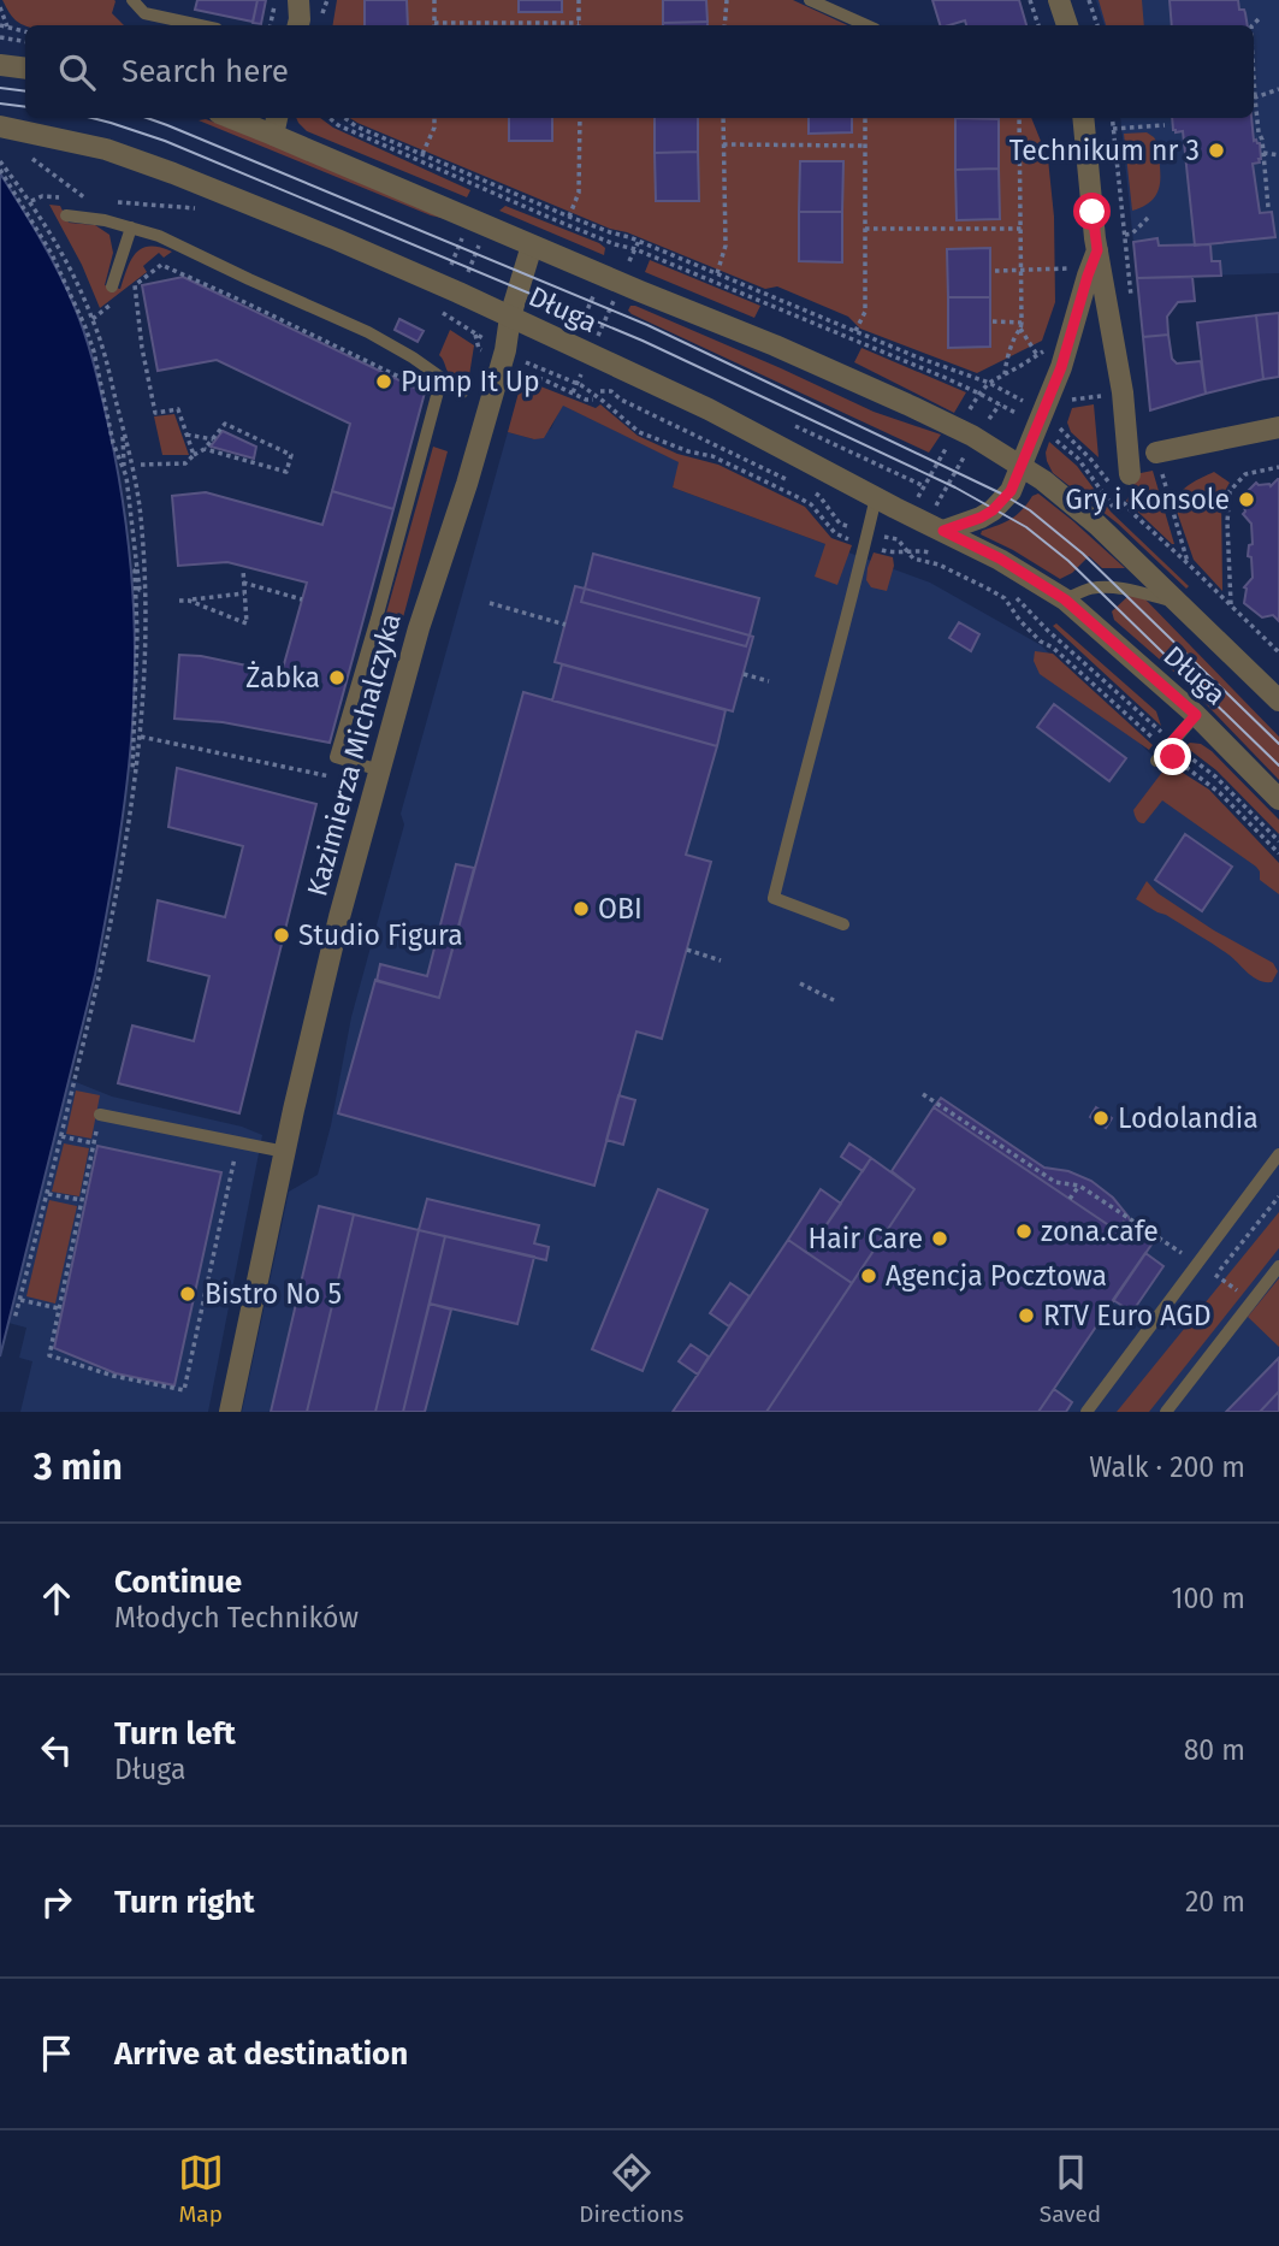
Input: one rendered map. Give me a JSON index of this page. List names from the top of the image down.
{
  "streets": {
    "street": ["Długa", "Kazimierza Michalczyka"]
  },
  "crossings": [
    ["Długa", "Kazimierza Michalczyka"]
  ],
  "places": [
    "Technikum nr 3",
    "Pump It Up",
    "Gry i Konsole",
    "Żabka",
    "OBI",
    "Studio Figura",
    "Lodolandia",
    "zona.cafe",
    "Hair Care",
    "Agencja Pocztowa",
    "Bistro No 5",
    "RTV Euro AGD"
  ],
  "page": {
    "search": "Search here",
    "heading": ["3 min", "Walk · 200 m"],
    "list": [
      ["Continue", "Młodych Techników", "100 m"],
      ["Turn left", "Długa", "80 m"],
      ["Turn right", "20 m"],
      "Arrive at destination"
    ],
    "nav": ["Map", "Directions", "Saved"]
  }
}
